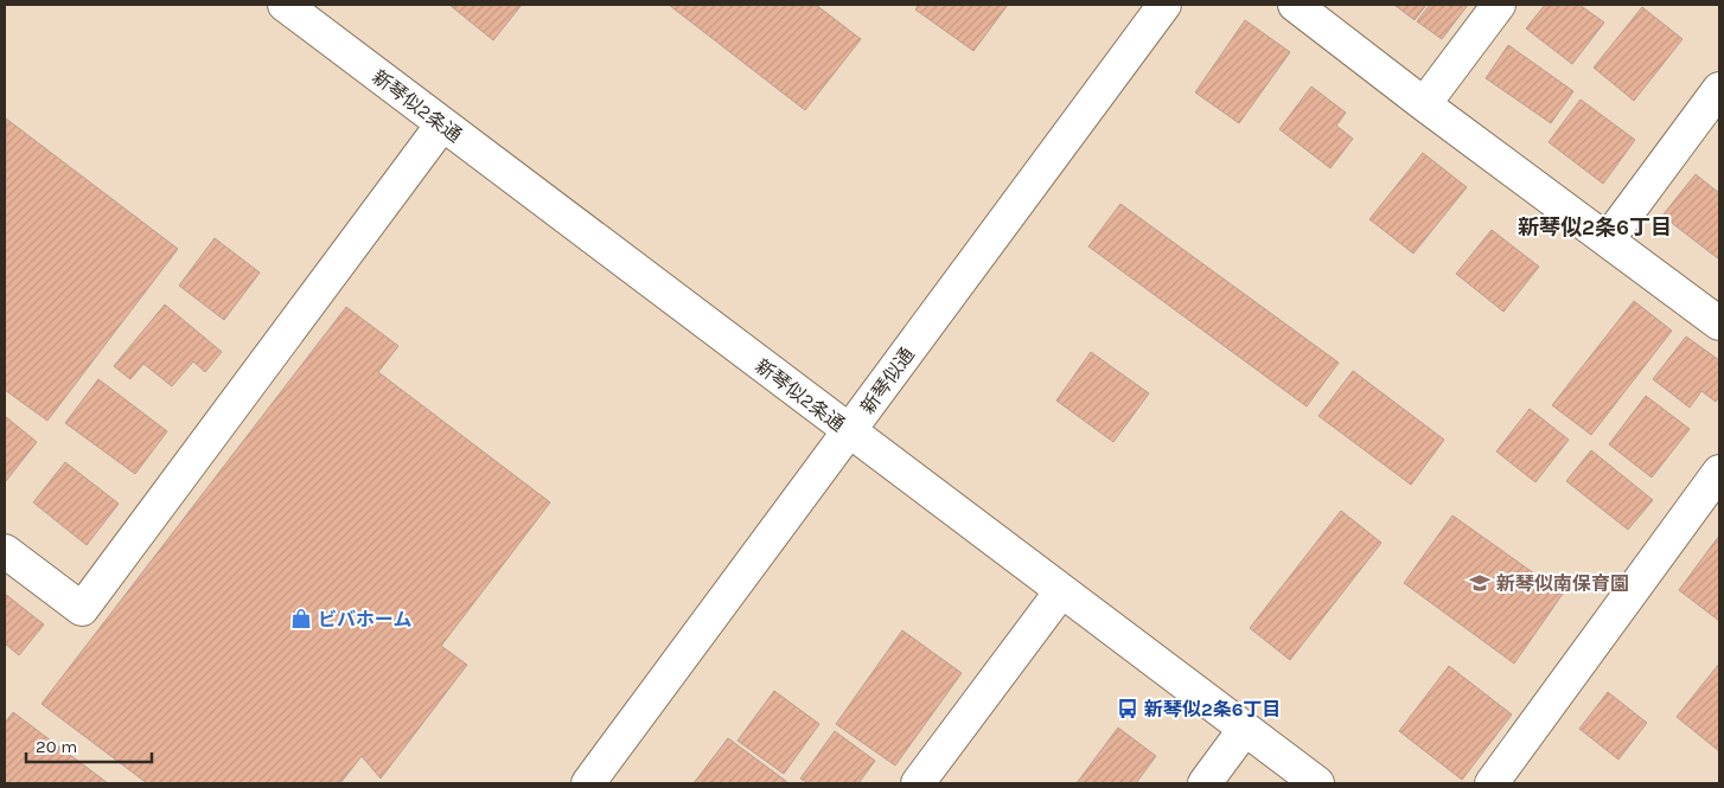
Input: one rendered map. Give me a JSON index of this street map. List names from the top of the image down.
{
  "streets": {
    "street": ["新琴似2条通", "新琴似通"]
  },
  "crossings": [
    ["新琴似2条通", "新琴似通"]
  ],
  "districts": ["新琴似2条6丁目"],
  "places": {
    "school or university": ["新琴似南保育園"],
    "shop": ["ビバホーム"],
    "bus stop": ["新琴似2条6丁目"]
  },
  "scale_bar": "20 m"
}
